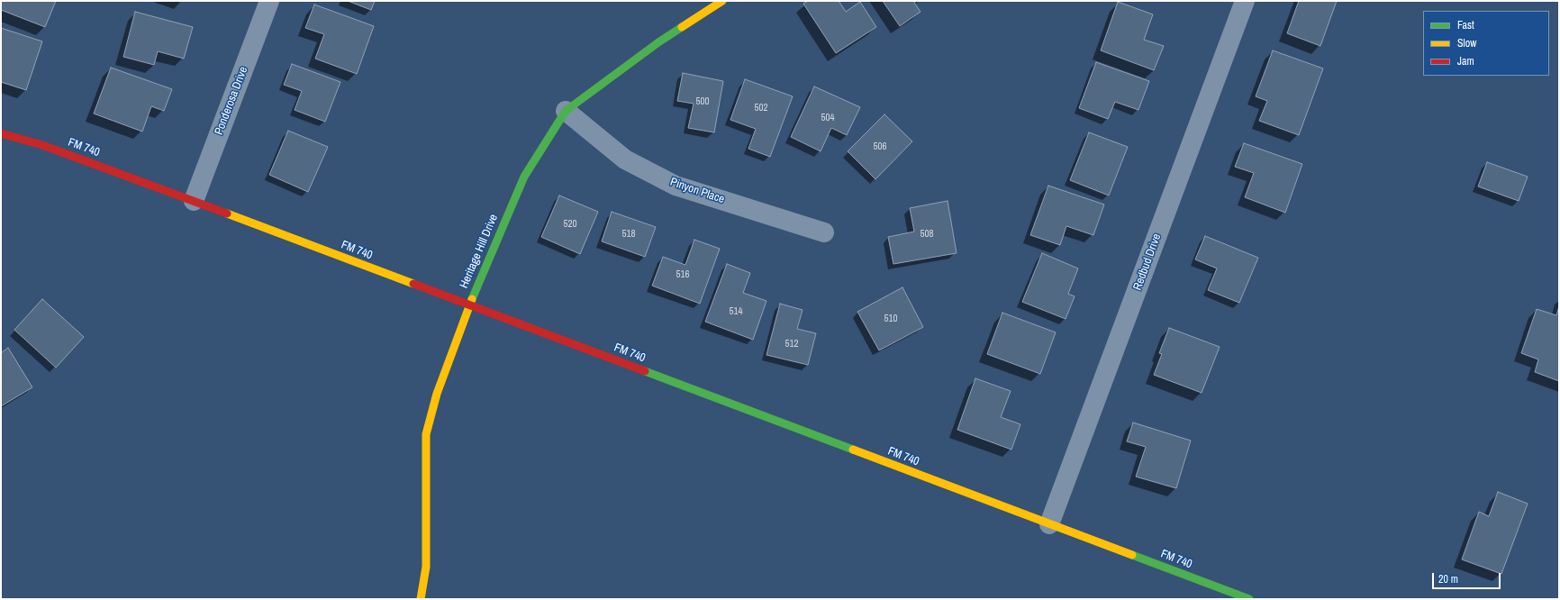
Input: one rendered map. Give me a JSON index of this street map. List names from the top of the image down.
{
  "streets": {
    "main road": ["FM 740", "Heritage Hill Drive"],
    "street": ["Ponderosa Drive", "Pinyon Place", "Redbud Drive"]
  },
  "crossings": [
    ["Ponderosa Drive", "FM 740"],
    ["FM 740", "Heritage Hill Drive"],
    ["FM 740", "Redbud Drive"],
    ["Pinyon Place", "Heritage Hill Drive"]
  ],
  "house_numbers": [
    "500",
    "502",
    "504",
    "506",
    "520",
    "518",
    "508",
    "516",
    "514",
    "510",
    "512"
  ],
  "legend": ["Fast", "Slow", "Jam"],
  "scale_bar": "20 m"
}
